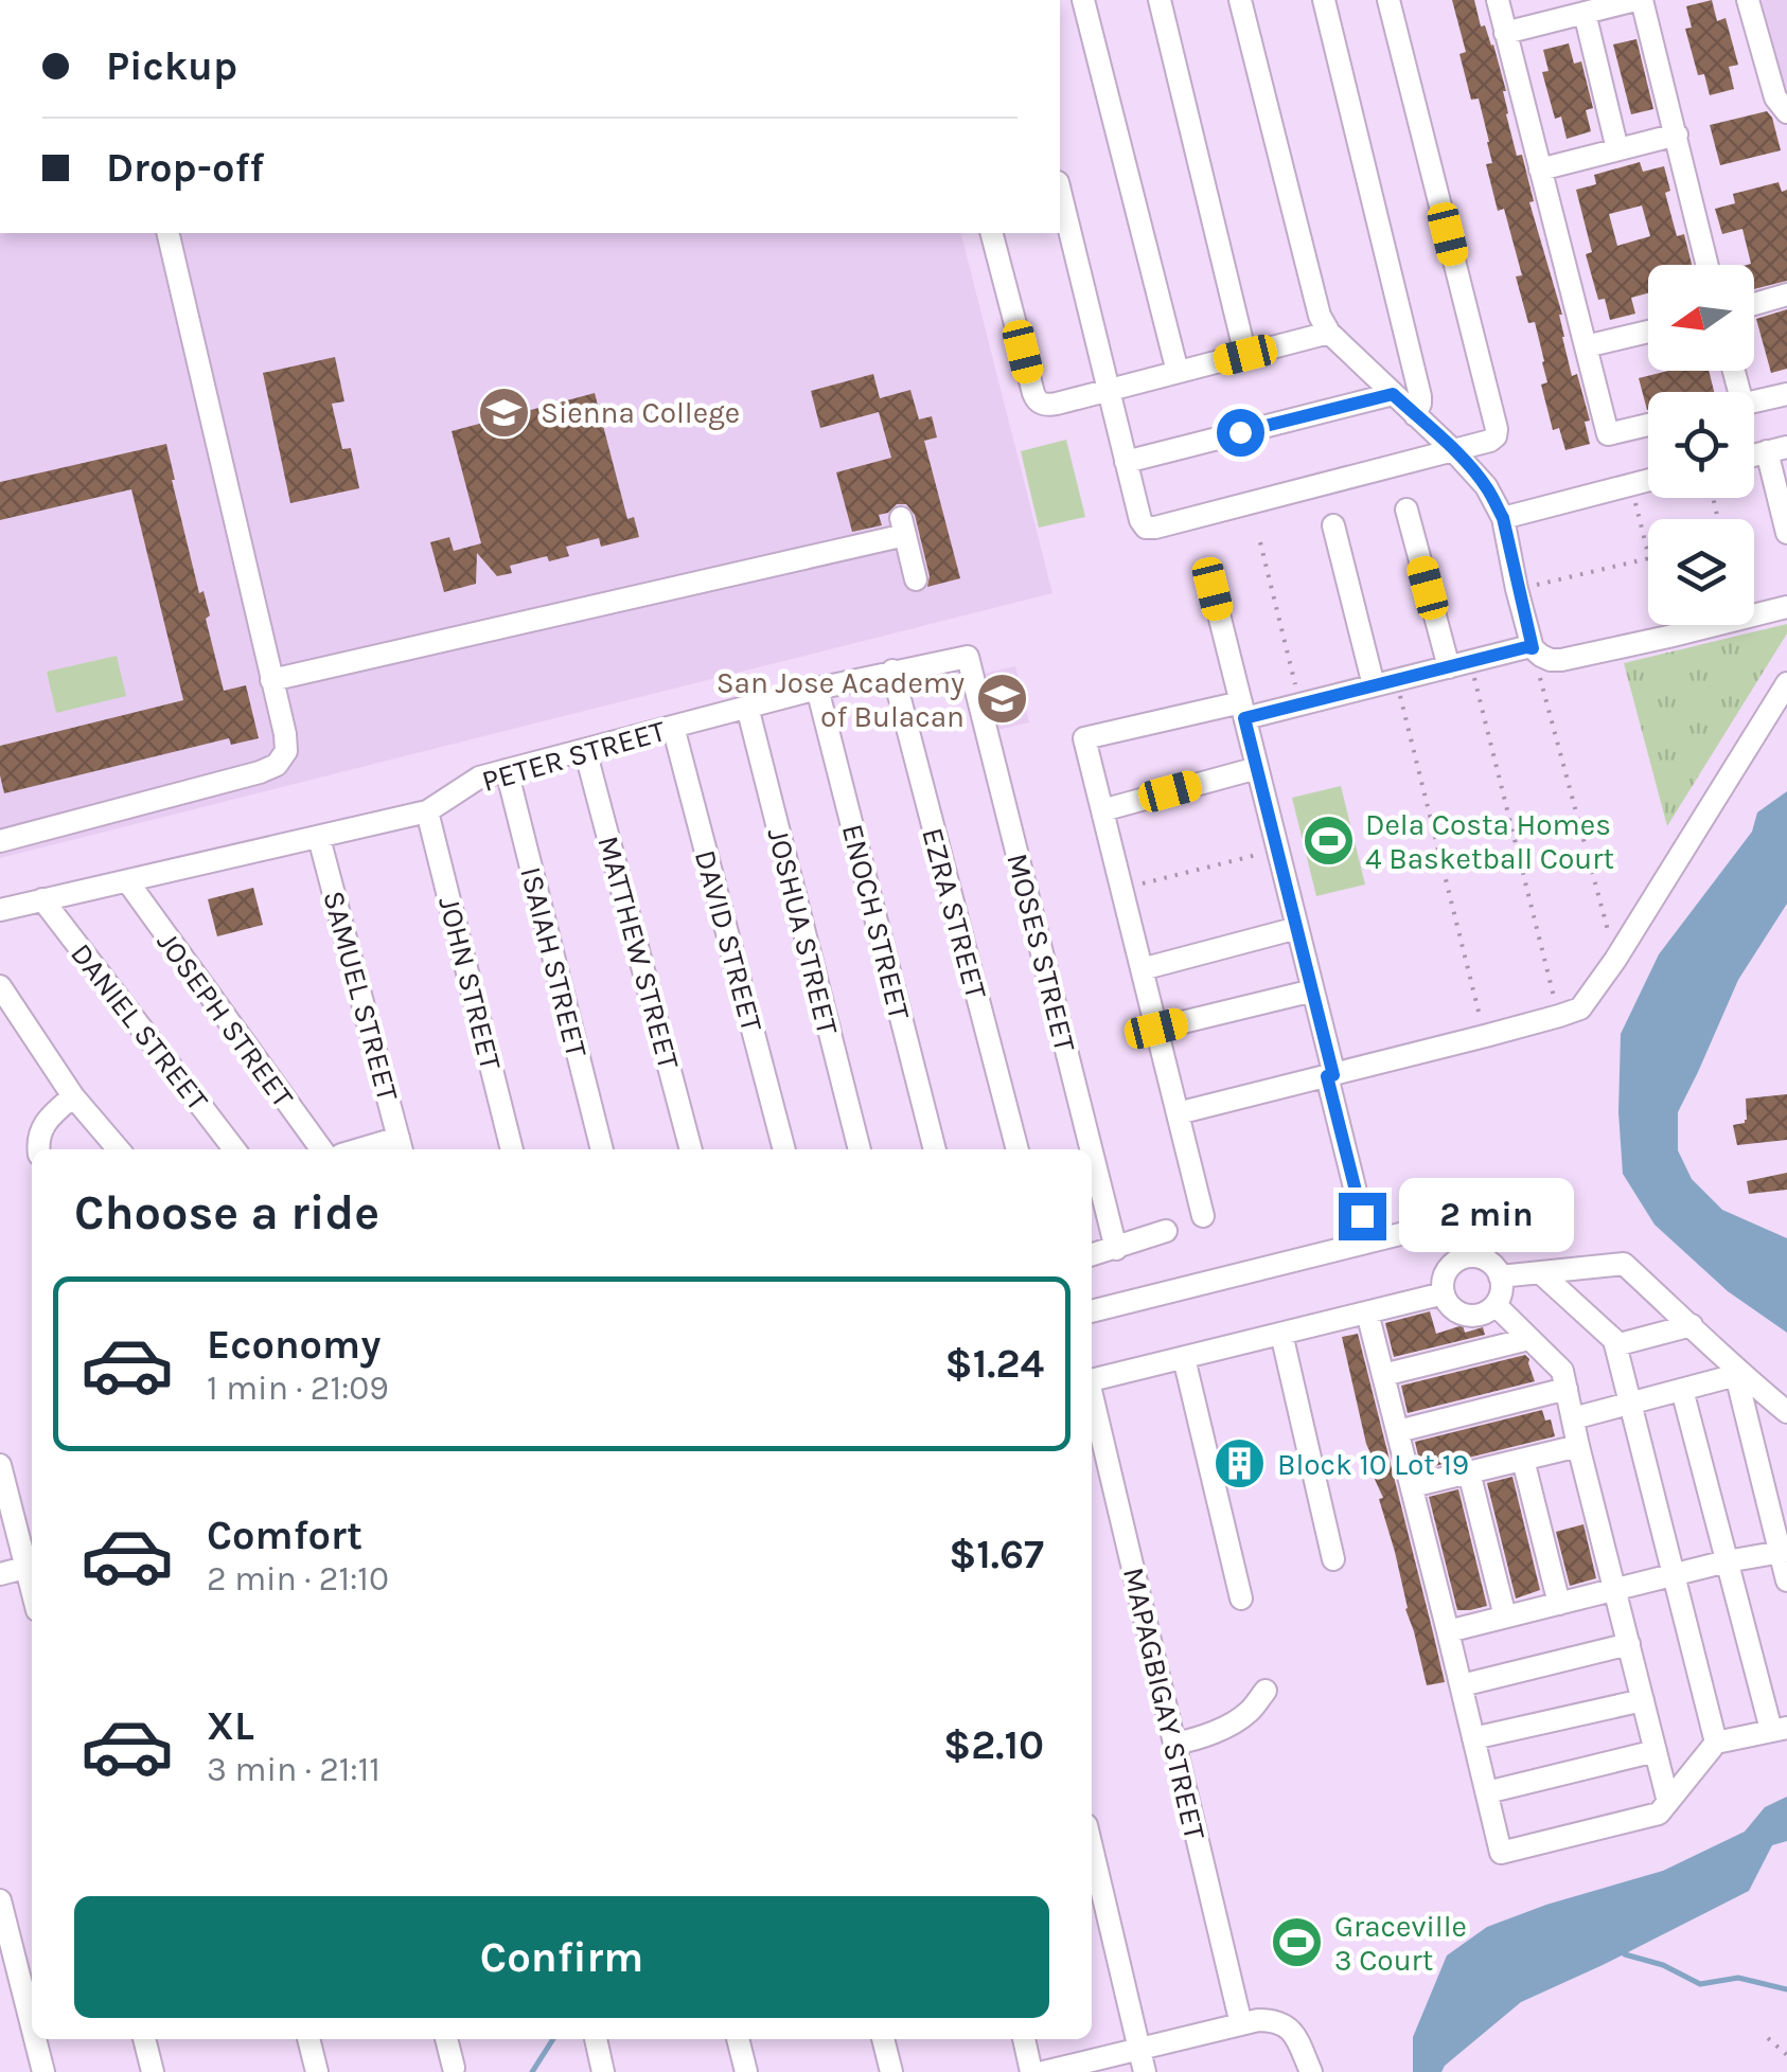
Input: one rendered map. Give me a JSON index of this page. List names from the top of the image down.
{
  "streets": {
    "street": [
      "PETER STREET",
      "EZRA STREET",
      "ENOCH STREET",
      "JOSHUA STREET",
      "DAVID STREET",
      "MATTHEW STREET",
      "MOSES STREET",
      "ISAIAH STREET",
      "JOHN STREET",
      "SAMUEL STREET",
      "JOSEPH STREET",
      "DANIEL STREET",
      "MAPAGBIGAY STREET"
    ]
  },
  "crossings": [
    ["PETER STREET", "EZRA STREET"],
    ["PETER STREET", "ENOCH STREET"],
    ["PETER STREET", "JOSHUA STREET"],
    ["PETER STREET", "DAVID STREET"],
    ["PETER STREET", "MATTHEW STREET"],
    ["PETER STREET", "MOSES STREET"],
    ["PETER STREET", "ISAIAH STREET"],
    ["PETER STREET", "JOHN STREET"],
    ["PETER STREET", "SAMUEL STREET"],
    ["PETER STREET", "JOSEPH STREET"],
    ["PETER STREET", "DANIEL STREET"]
  ],
  "places": {
    "school or university": ["Sienna College", "San Jose Academy of Bulacan"],
    "sports": ["Dela Costa Homes 4 Basketball Court", "Graceville 3 Court"],
    "building": ["Block 10 Lot 19"]
  },
  "north": "left",
  "page": {
    "banner": ["Pickup", "Drop-off"],
    "heading": "Choose a ride",
    "bubble": "2 min",
    "list": [
      {
        "name": "Economy",
        "note": "1 min · 21:09",
        "value": "$1.24"
      },
      {
        "name": "Comfort",
        "note": "2 min · 21:10",
        "value": "$1.67"
      },
      {
        "name": "XL",
        "note": "3 min · 21:11",
        "value": "$2.10"
      }
    ],
    "buttons": "Confirm"
  }
}
